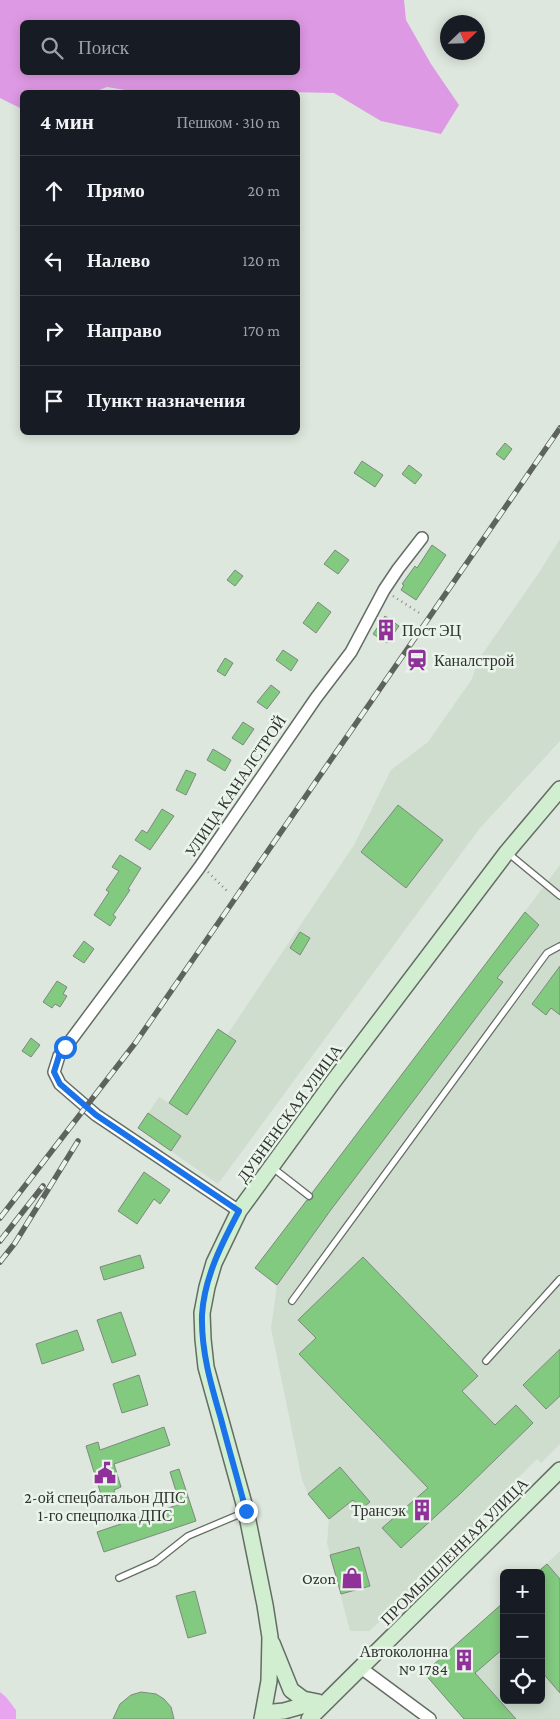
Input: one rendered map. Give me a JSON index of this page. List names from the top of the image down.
{
  "streets": {
    "main road": ["ДУБНЕНСКАЯ УЛИЦА", "ПРОМЫШЛЕННАЯ УЛИЦА"],
    "street": ["УЛИЦА КАНАЛСТРОЙ"]
  },
  "crossings": [
    ["УЛИЦА КАНАЛСТРОЙ", "ДУБНЕНСКАЯ УЛИЦА"]
  ],
  "places": {
    "building": ["Пост ЭЦ", "Трансэк", "Автоколонна № 1784"],
    "station": ["Каналстрой"],
    "public building": ["2-ой спецбатальон ДПС 1-го спецполка ДПС"],
    "shop": ["Ozon"]
  },
  "north": "top right",
  "page": {
    "search": "Поиск",
    "heading": ["4 мин", "Пешком · 310 m"],
    "list": [
      ["Прямо", "20 m"],
      ["Налево", "120 m"],
      ["Направо", "170 m"],
      "Пункт назначения"
    ],
    "map_buttons": ["+", "−"]
  }
}
